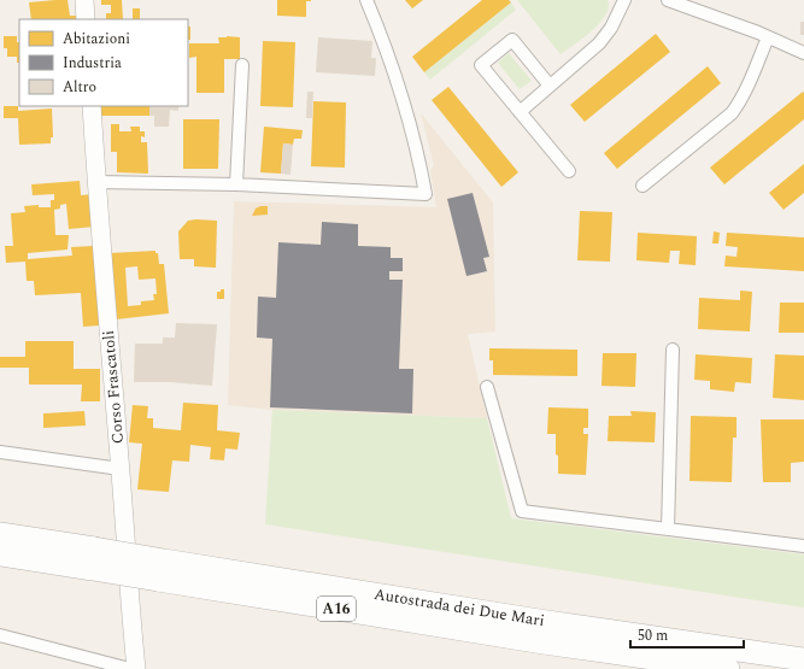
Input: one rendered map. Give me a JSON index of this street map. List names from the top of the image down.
{
  "streets": {
    "highway": ["Autostrada dei Due Mari", "A16"],
    "street": ["Corso Frascatoli"]
  },
  "legend": ["Abitazioni", "Industria", "Altro"],
  "scale_bar": "50 m"
}
